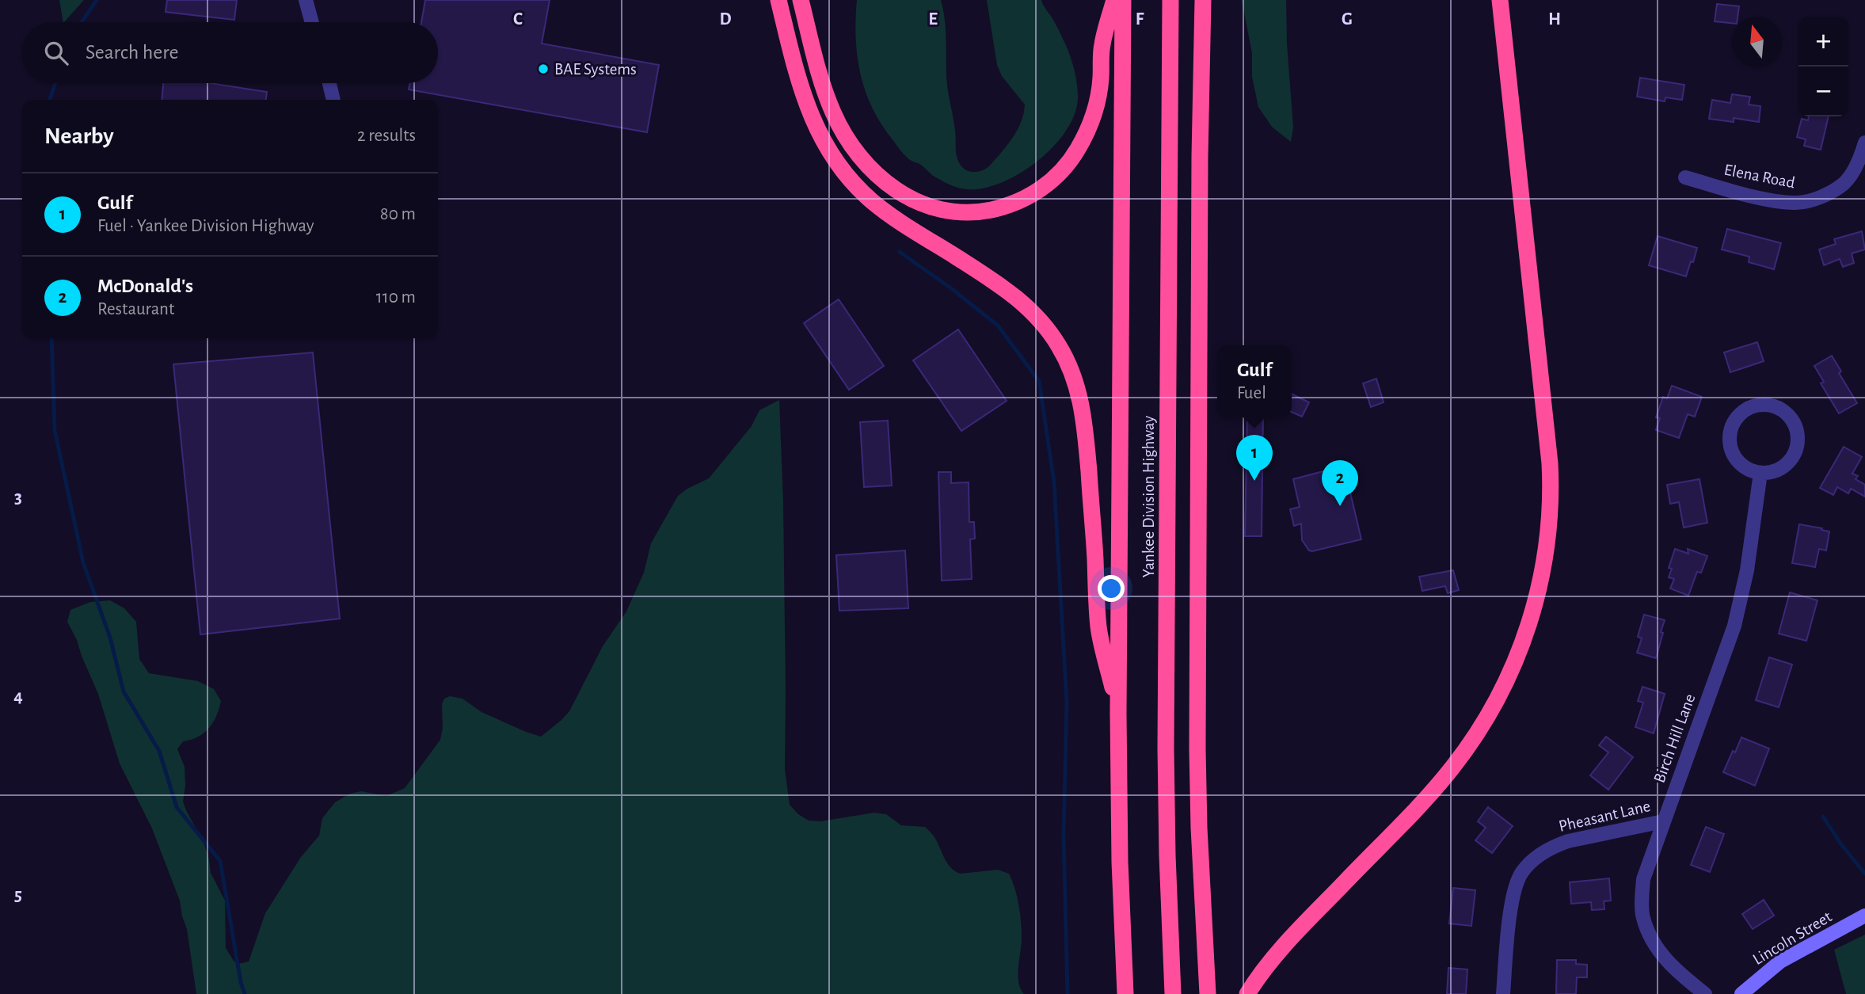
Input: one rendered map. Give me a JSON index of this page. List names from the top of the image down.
{
  "streets": {
    "highway": ["Yankee Division Highway"],
    "street": [
      "Elena Road",
      "Birch Hill Lane",
      "Pheasant Lane",
      "Lincoln Street"
    ]
  },
  "crossings": [
    ["Birch Hill Lane", "Pheasant Lane"]
  ],
  "places": ["BAE Systems"],
  "north": "top",
  "page": {
    "map_buttons": ["+", "−"],
    "search": "Search here",
    "heading": ["Nearby", "2 results"],
    "list": [
      {
        "mark": "1",
        "name": "Gulf",
        "note": "Fuel · Yankee Division Highway",
        "value": "80 m"
      },
      {
        "mark": "2",
        "name": "McDonald's",
        "note": "Restaurant",
        "value": "110 m"
      }
    ],
    "popup": ["Gulf", "Fuel"],
    "pins": ["1", "2"]
  },
  "grid": {
    "columns": [
      "C",
      "D",
      "E",
      "F",
      "G",
      "H"
    ],
    "rows": ["3", "4", "5"]
  }
}
